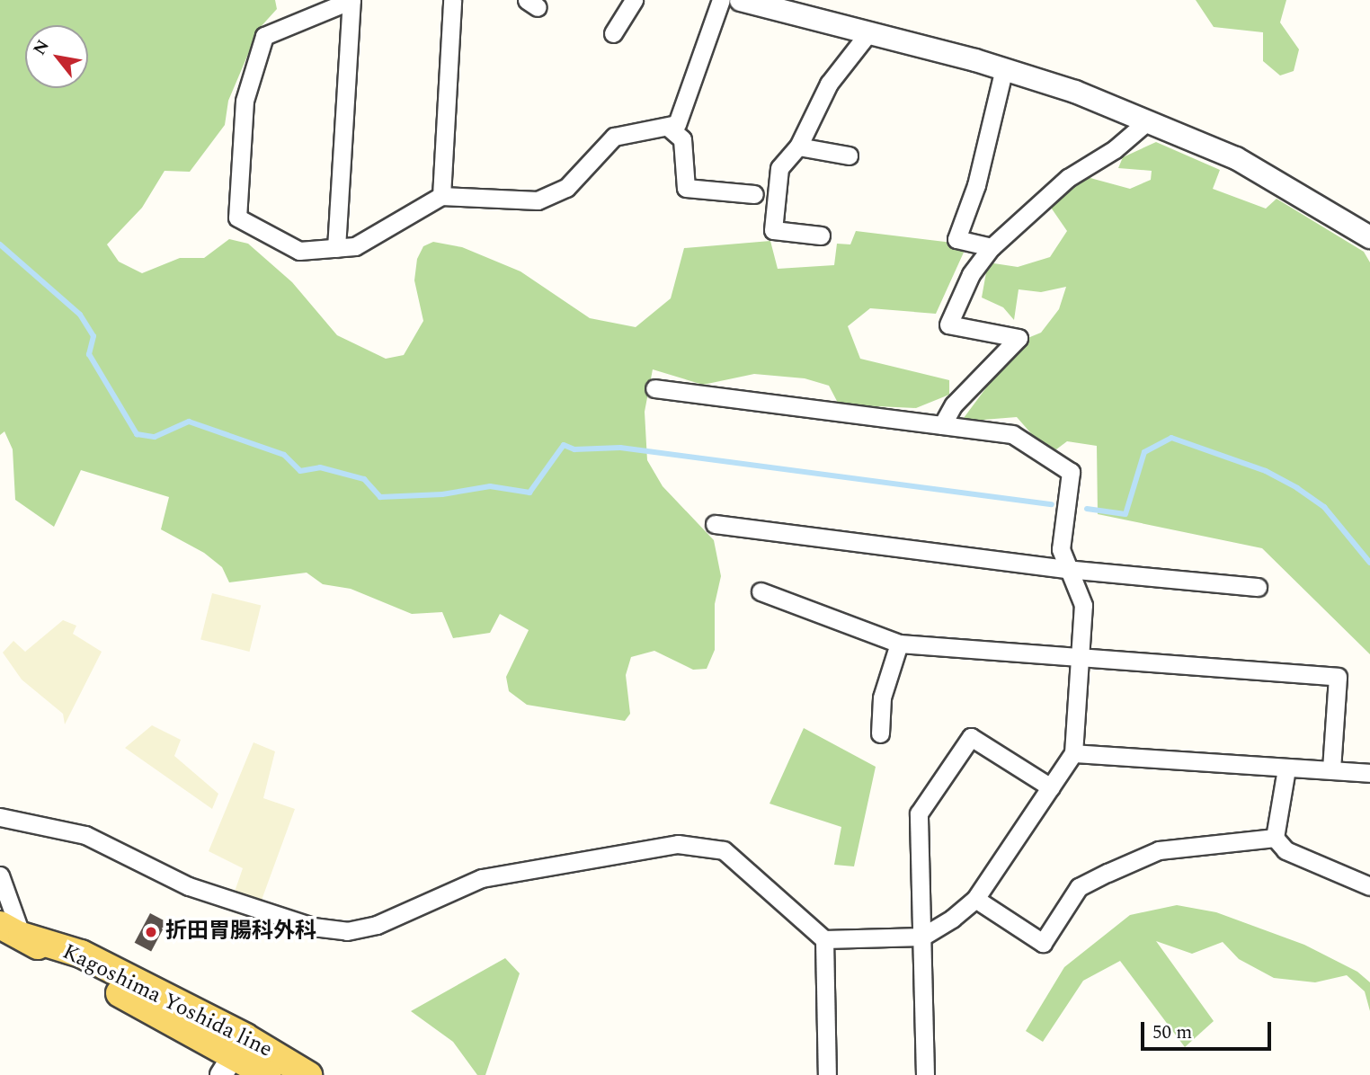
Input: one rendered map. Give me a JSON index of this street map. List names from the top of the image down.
{
  "streets": {
    "main road": ["Kagoshima Yoshida line"]
  },
  "places": ["折田胃腸科外科"],
  "scale_bar": "50 m",
  "north": "top left"
}
